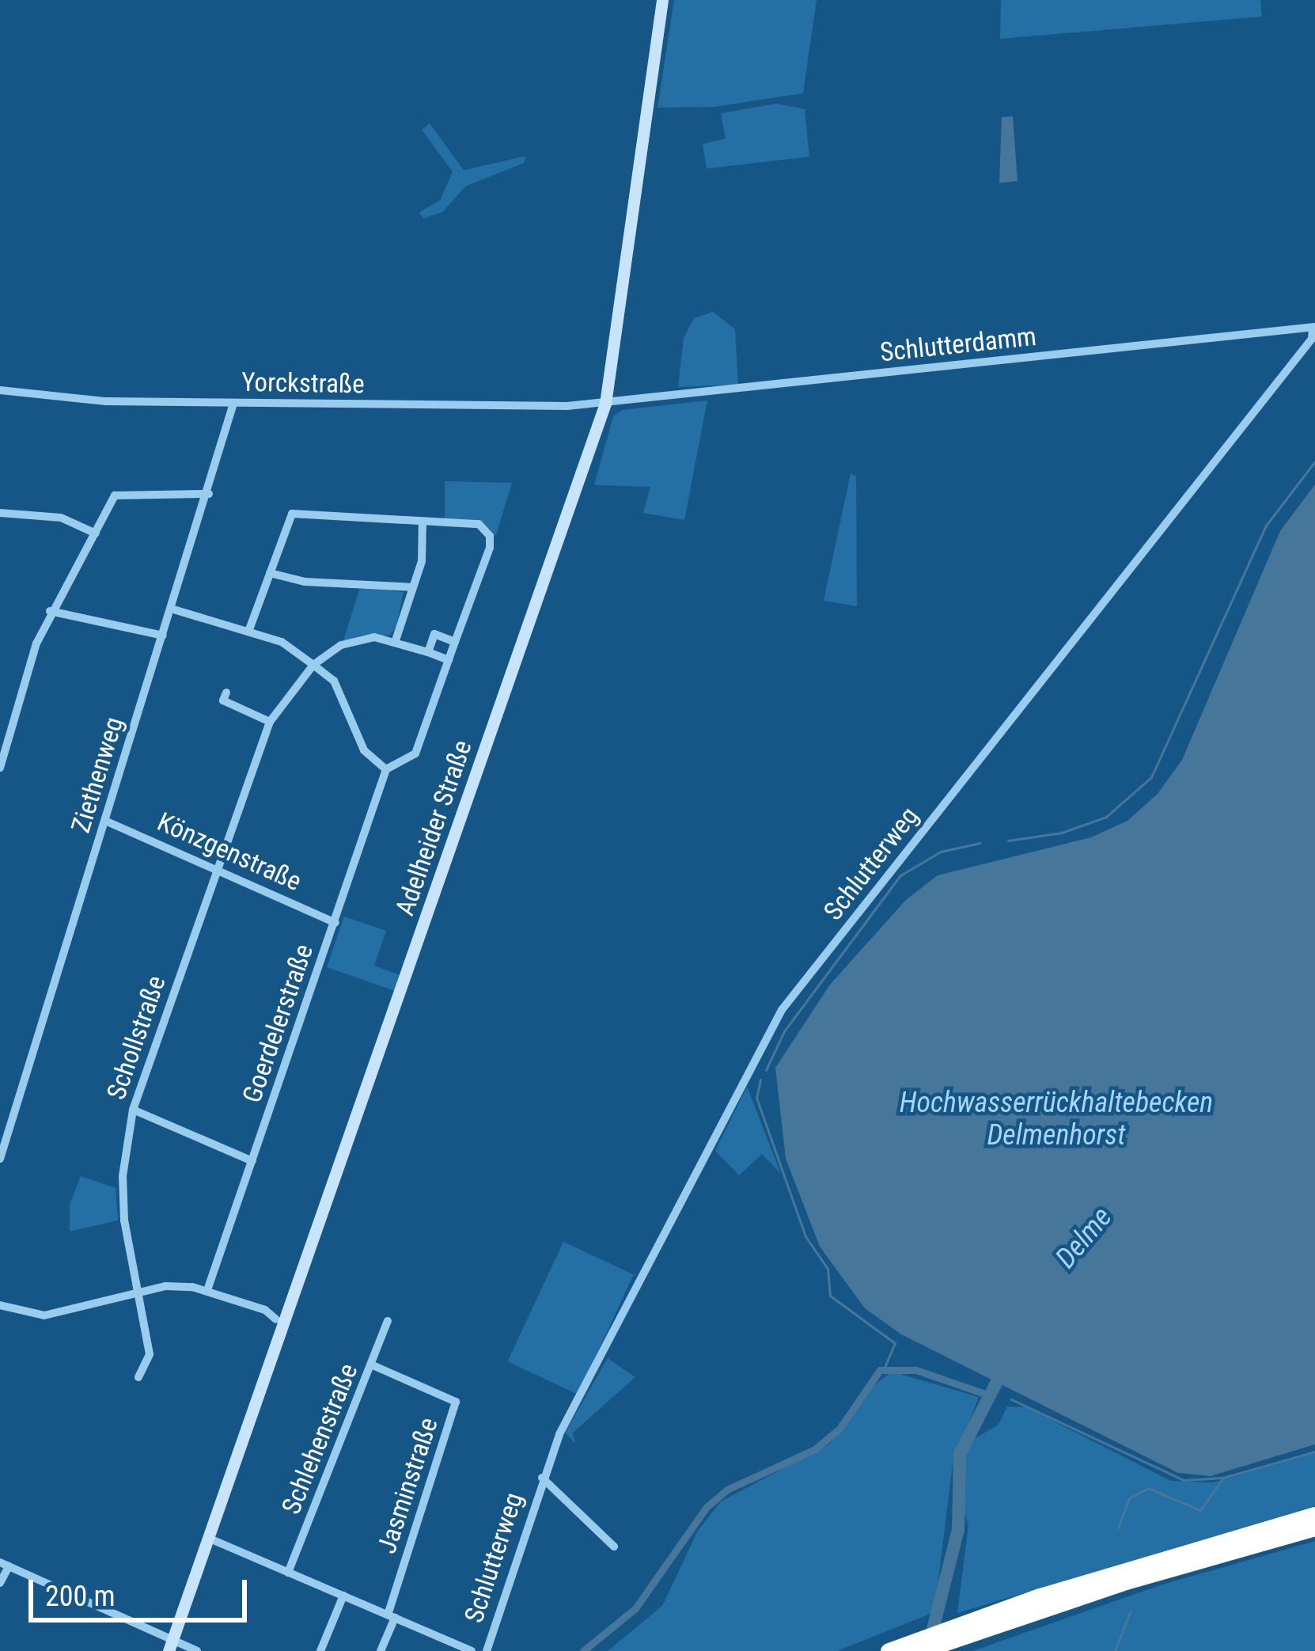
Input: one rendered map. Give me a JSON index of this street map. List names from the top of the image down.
{
  "streets": {
    "main road": ["Adelheider Straße"],
    "street": [
      "Schlutterdamm",
      "Yorckstraße",
      "Ziethenweg",
      "Könzgenstraße",
      "Schlutterweg",
      "Goerdelerstraße",
      "Schollstraße",
      "Schlehenstraße",
      "Jasminstraße"
    ]
  },
  "crossings": [
    ["Schlutterdamm", "Yorckstraße"],
    ["Schlutterdamm", "Adelheider Straße"],
    ["Schlutterdamm", "Schlutterweg"],
    ["Yorckstraße", "Ziethenweg"],
    ["Yorckstraße", "Adelheider Straße"],
    ["Ziethenweg", "Könzgenstraße"],
    ["Könzgenstraße", "Goerdelerstraße"],
    ["Könzgenstraße", "Schollstraße"],
    ["Schlehenstraße", "Jasminstraße"]
  ],
  "water": ["Hochwasserrückhaltebecken Delmenhorst", "Delme"],
  "scale_bar": "200 m"
}
